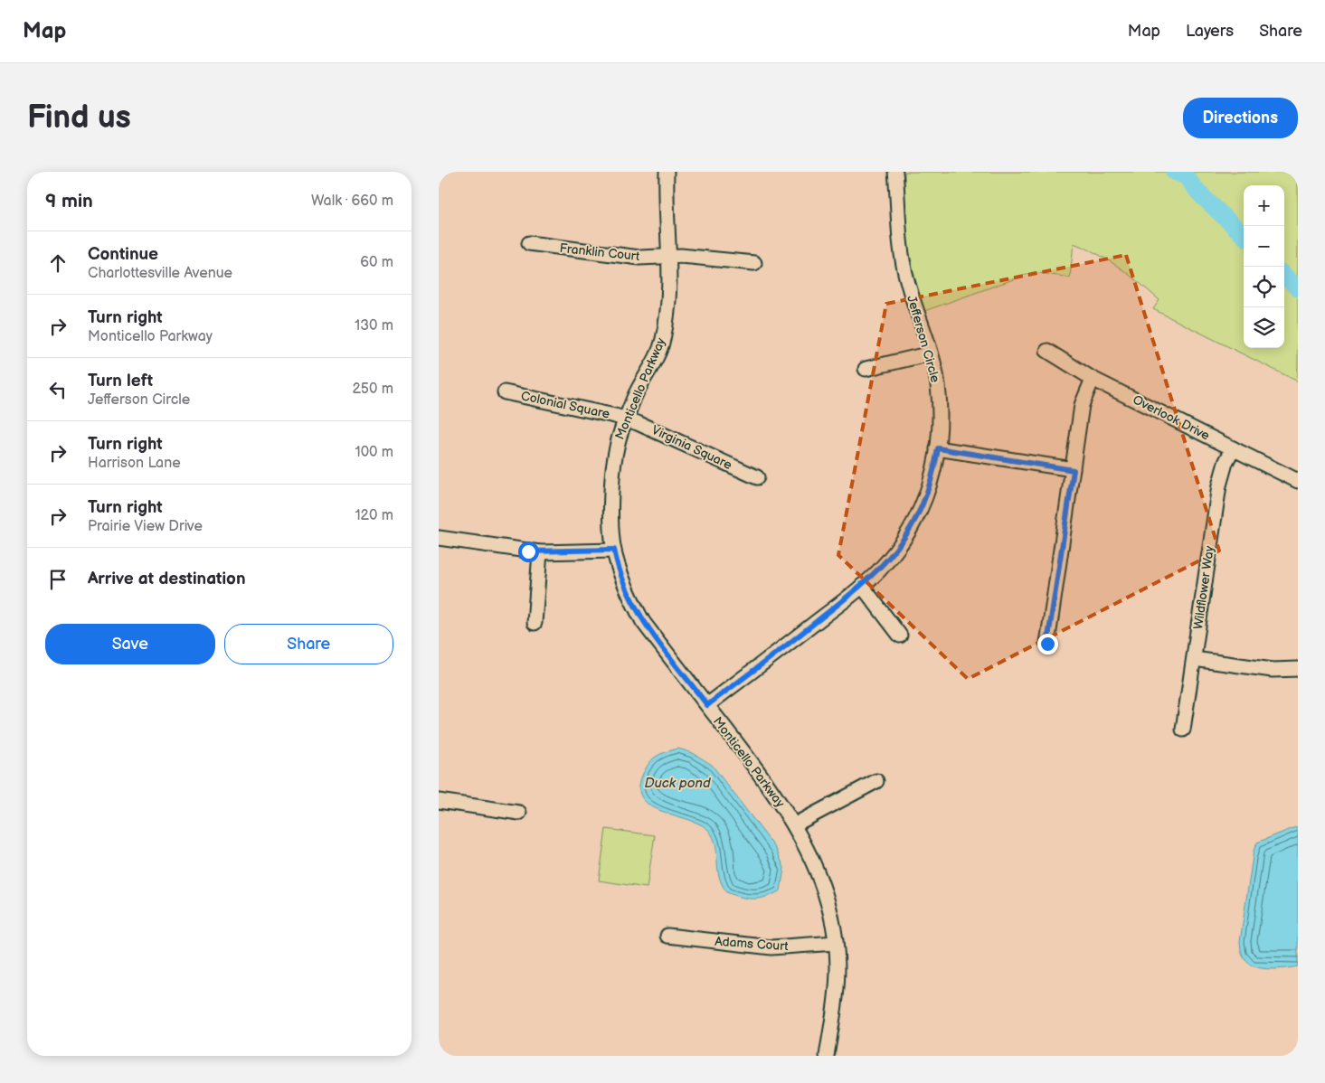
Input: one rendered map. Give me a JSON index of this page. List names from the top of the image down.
{
  "streets": {
    "street": [
      "Franklin Court",
      "Jefferson Circle",
      "Monticello Parkway",
      "Colonial Square",
      "Overlook Drive",
      "Virginia Square",
      "Wildflower Way",
      "Adams Court"
    ]
  },
  "crossings": [
    ["Franklin Court", "Monticello Parkway"],
    ["Jefferson Circle", "Monticello Parkway"],
    ["Monticello Parkway", "Colonial Square"],
    ["Monticello Parkway", "Virginia Square"],
    ["Monticello Parkway", "Adams Court"],
    ["Colonial Square", "Virginia Square"],
    ["Overlook Drive", "Wildflower Way"]
  ],
  "water": ["Duck pond"],
  "page": {
    "header": "Map",
    "nav": ["Map", "Layers", "Share"],
    "buttons": [
      "Directions",
      ["Save", "Share"]
    ],
    "title": "Find us",
    "heading": ["9 min", "Walk · 660 m"],
    "map_buttons": ["+", "−"],
    "list": [
      ["Continue", "Charlottesville Avenue", "60 m"],
      ["Turn right", "Monticello Parkway", "130 m"],
      ["Turn left", "Jefferson Circle", "250 m"],
      ["Turn right", "Harrison Lane", "100 m"],
      ["Turn right", "Prairie View Drive", "120 m"],
      "Arrive at destination"
    ]
  }
}
